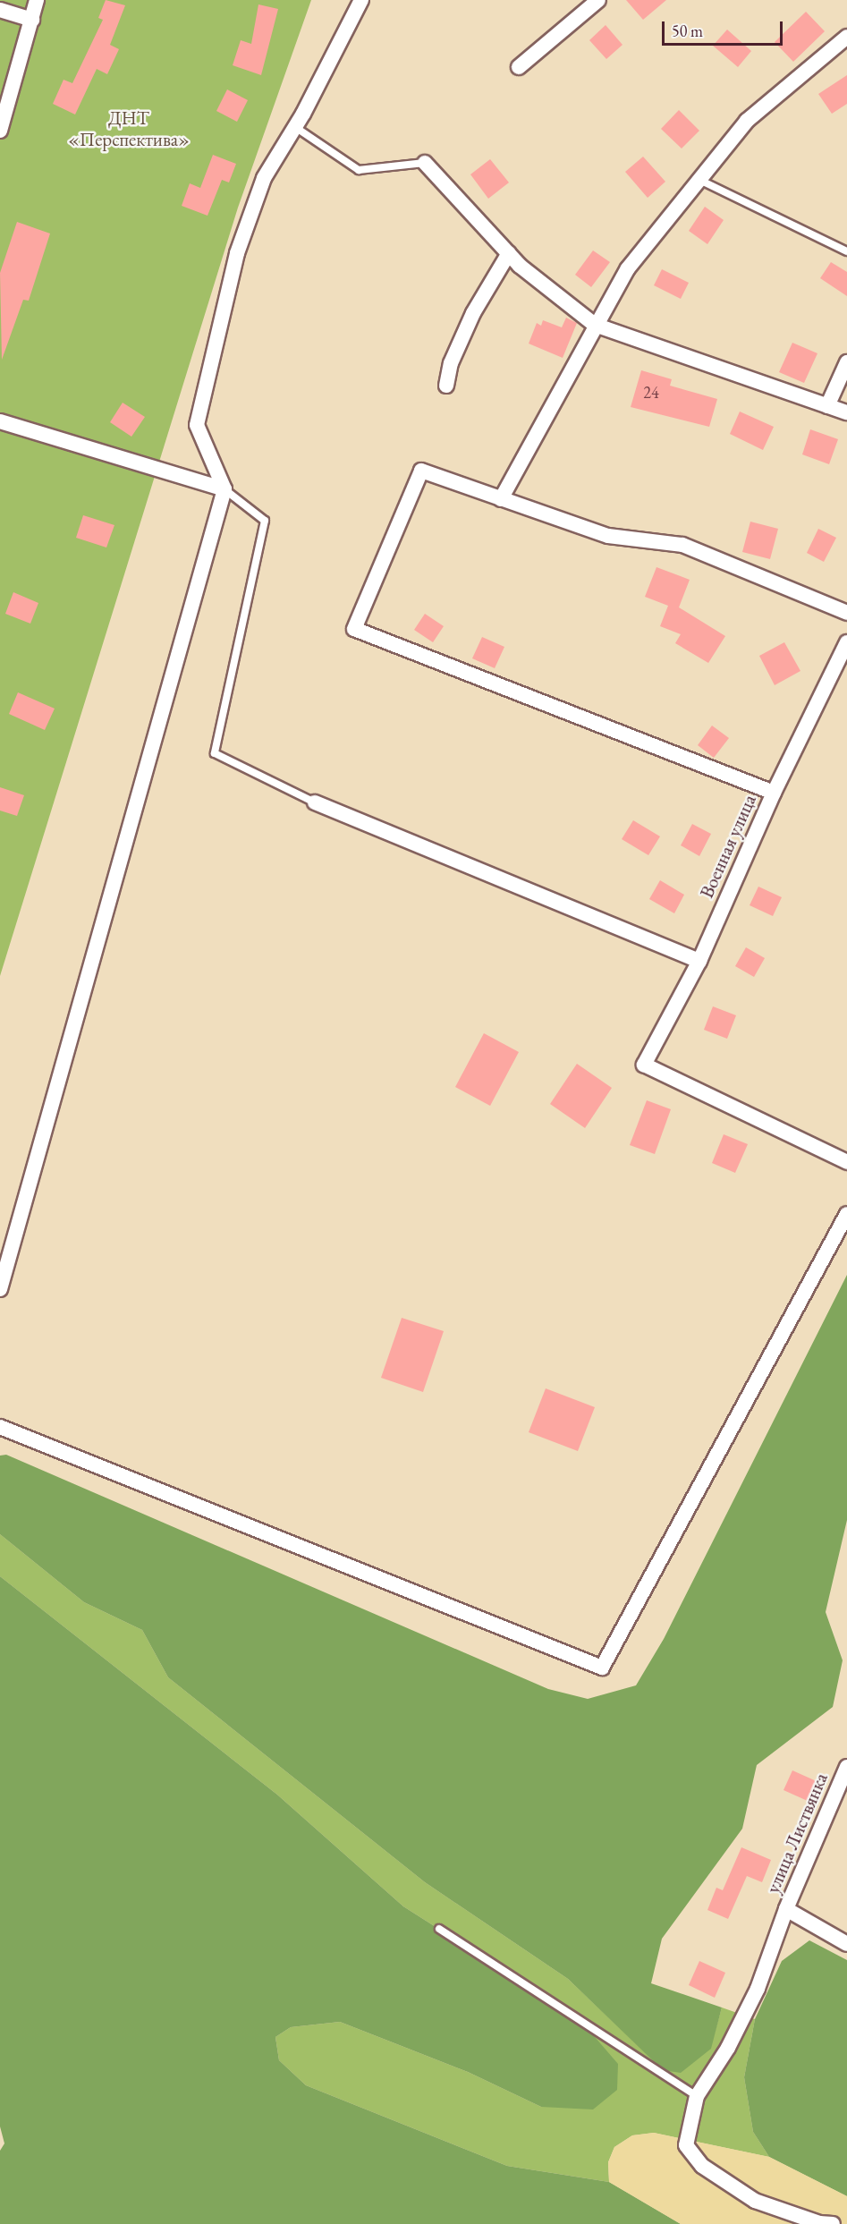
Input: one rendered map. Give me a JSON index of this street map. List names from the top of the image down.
{
  "streets": {
    "street": ["Военная улица", "улица Листвянка"]
  },
  "parks": ["ДНТ «Перспектива»"],
  "house_numbers": ["24"],
  "scale_bar": "50 m"
}
